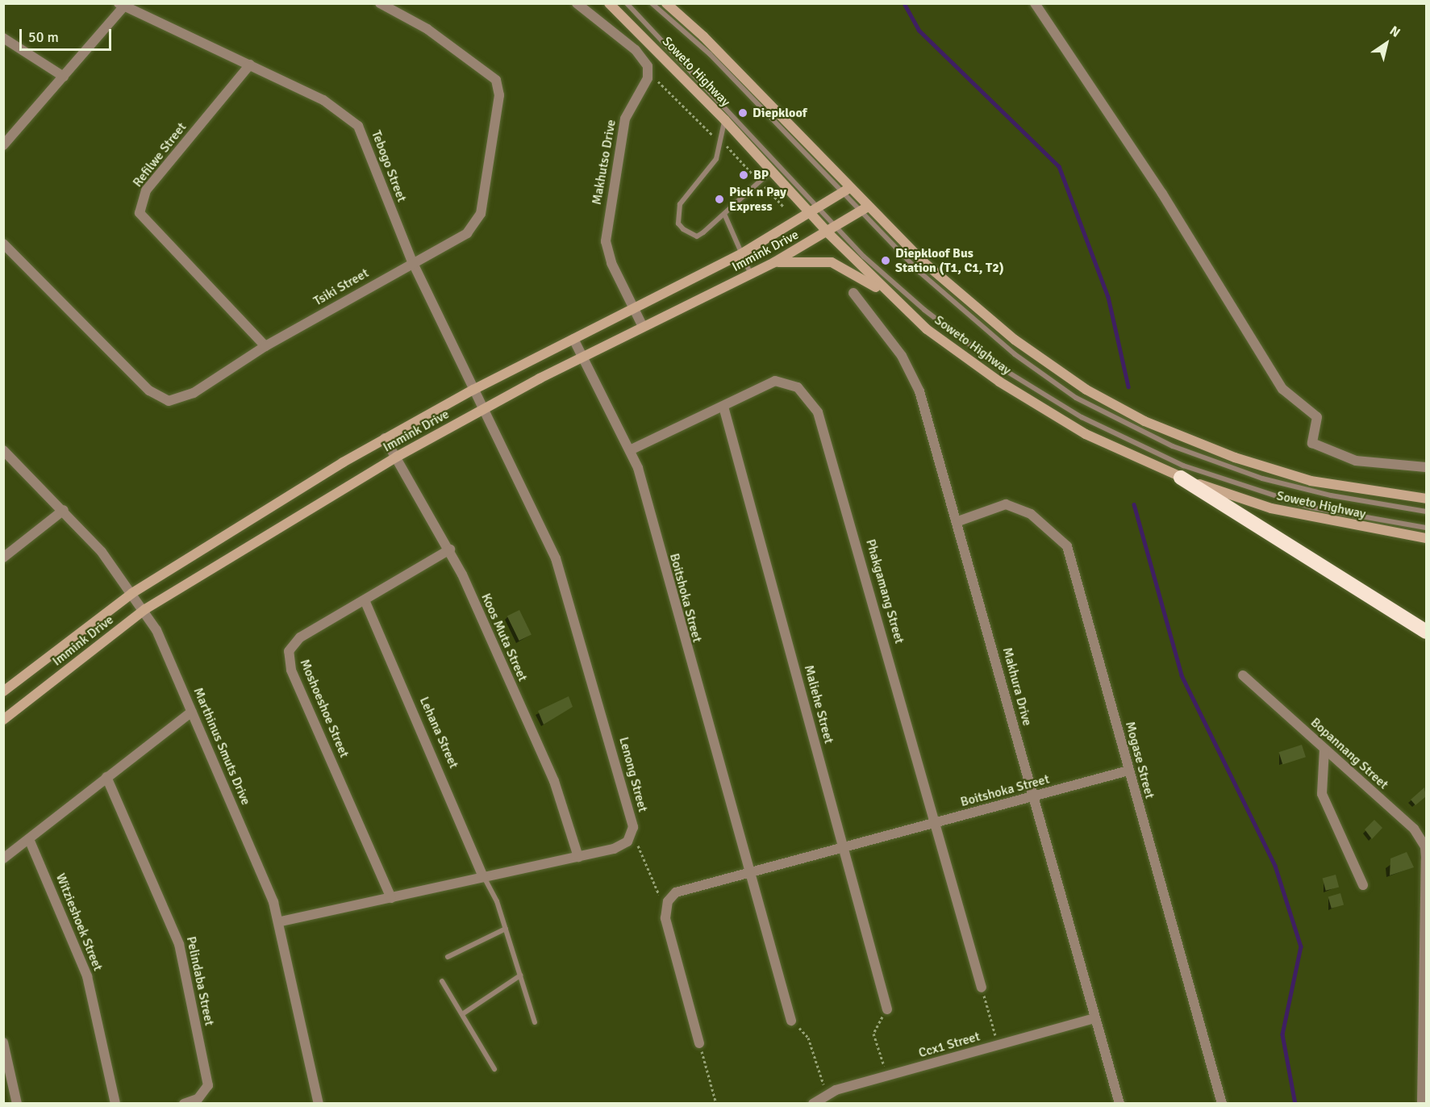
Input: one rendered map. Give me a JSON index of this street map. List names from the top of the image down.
{
  "streets": {
    "main road": ["Soweto Highway", "Immink Drive"],
    "street": [
      "Refilwe Street",
      "Makhutso Drive",
      "Tebogo Street",
      "Tsiki Street",
      "Phakgamang Street",
      "Boitshoka Street",
      "Koos Muta Street",
      "Makhura Drive",
      "Maliehe Street",
      "Moshoeshoe Street",
      "Lehana Street",
      "Marthinus Smuts Drive",
      "Bopannang Street",
      "Mogase Street",
      "Lenong Street",
      "Witzieshoek Street",
      "Pelindaba Street",
      "Ccx1 Street"
    ]
  },
  "crossings": [
    ["Soweto Highway", "Immink Drive"],
    ["Refilwe Street", "Tebogo Street"],
    ["Refilwe Street", "Tsiki Street"],
    ["Makhutso Drive", "Immink Drive"],
    ["Tebogo Street", "Immink Drive"],
    ["Tebogo Street", "Tsiki Street"],
    ["Tebogo Street", "Lenong Street"],
    ["Immink Drive", "Boitshoka Street"],
    ["Immink Drive", "Koos Muta Street"],
    ["Immink Drive", "Marthinus Smuts Drive"],
    ["Immink Drive", "Lenong Street"],
    ["Phakgamang Street", "Boitshoka Street"],
    ["Phakgamang Street", "Maliehe Street"],
    ["Boitshoka Street", "Makhura Drive"],
    ["Boitshoka Street", "Maliehe Street"],
    ["Boitshoka Street", "Mogase Street"],
    ["Koos Muta Street", "Moshoeshoe Street"],
    ["Makhura Drive", "Mogase Street"],
    ["Makhura Drive", "Ccx1 Street"],
    ["Moshoeshoe Street", "Lehana Street"]
  ],
  "places": [
    "Diepkloof",
    "BP",
    "Pick n Pay Express",
    "Diepkloof Bus Station (T1, C1, T2)"
  ],
  "scale_bar": "50 m",
  "north": "top right"
}
